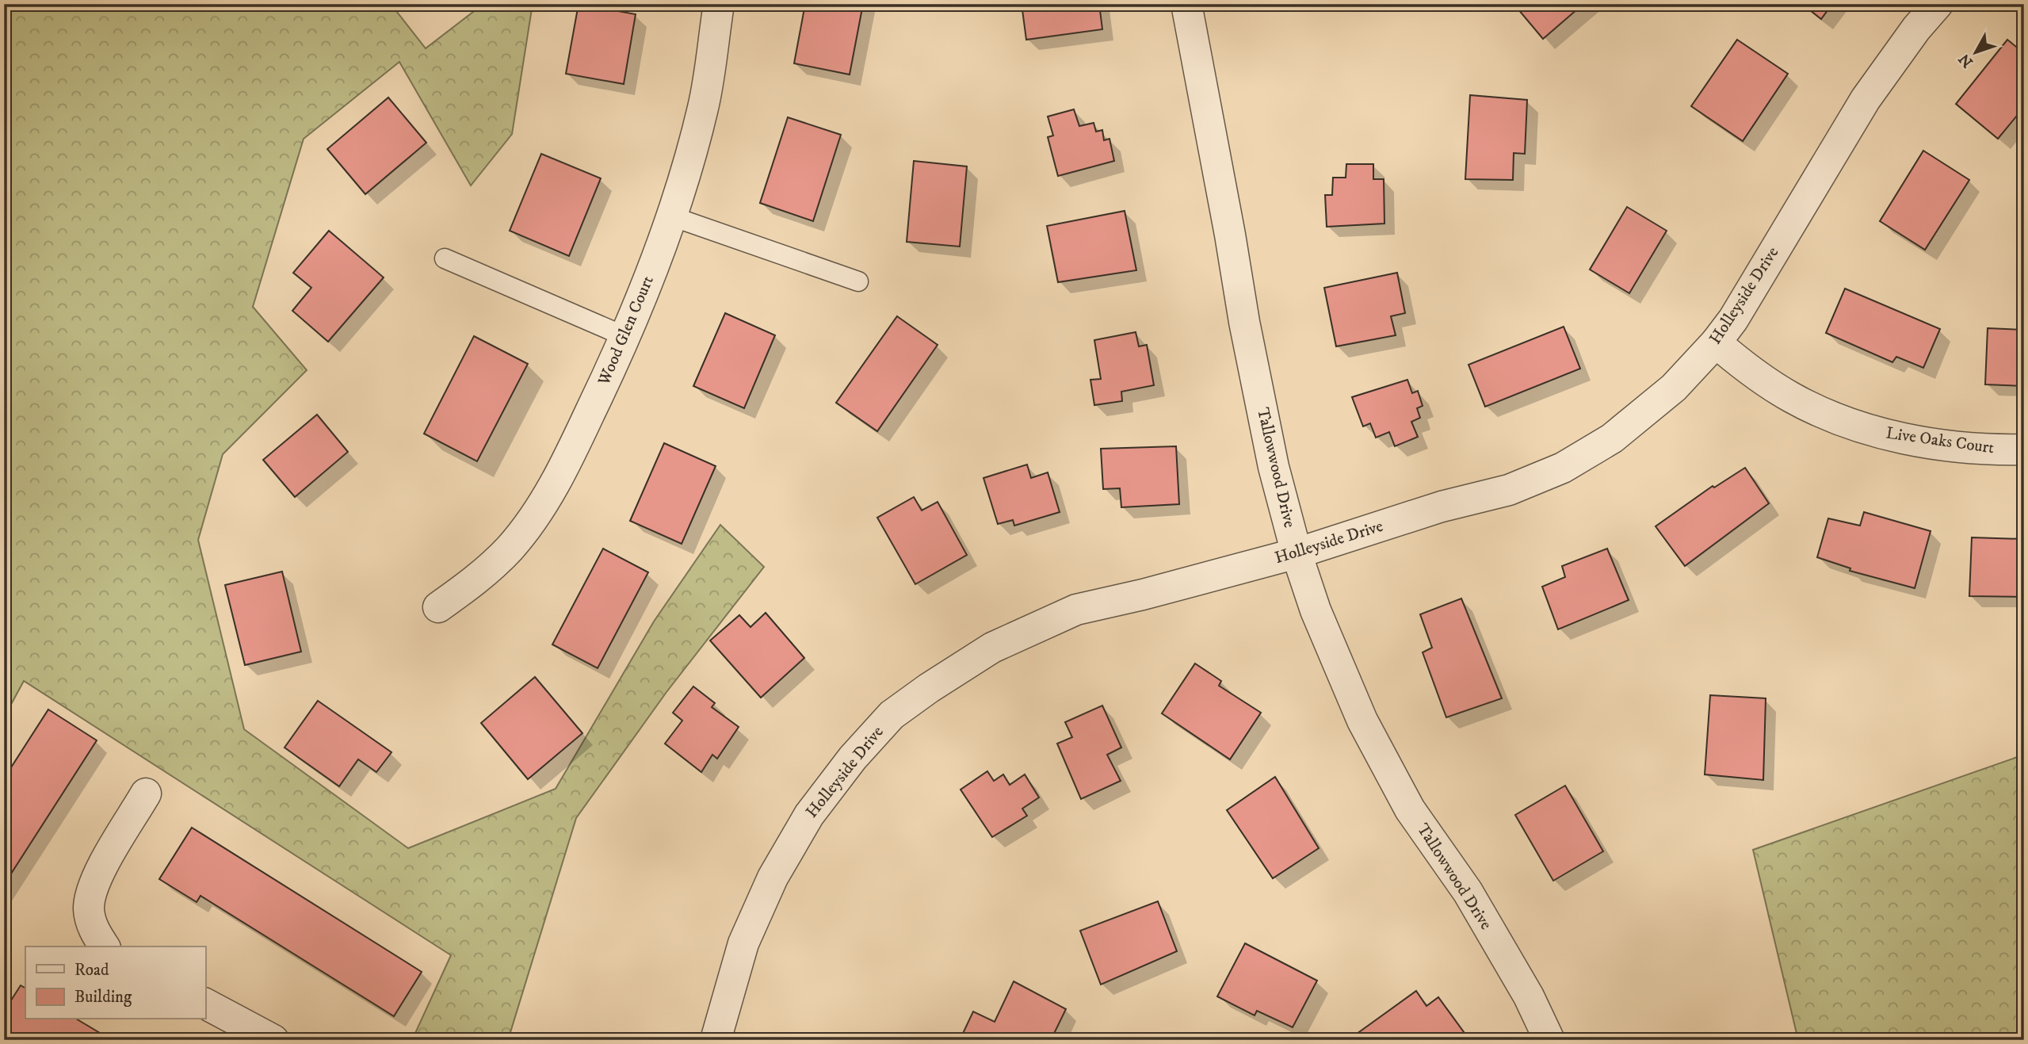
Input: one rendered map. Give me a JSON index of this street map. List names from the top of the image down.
{
  "streets": {
    "street": [
      "Holleyside Drive",
      "Wood Glen Court",
      "Live Oaks Court",
      "Tallowwood Drive"
    ]
  },
  "crossings": [
    ["Holleyside Drive", "Live Oaks Court"],
    ["Holleyside Drive", "Tallowwood Drive"]
  ],
  "legend": ["Road", "Building"],
  "north": "bottom left"
}
